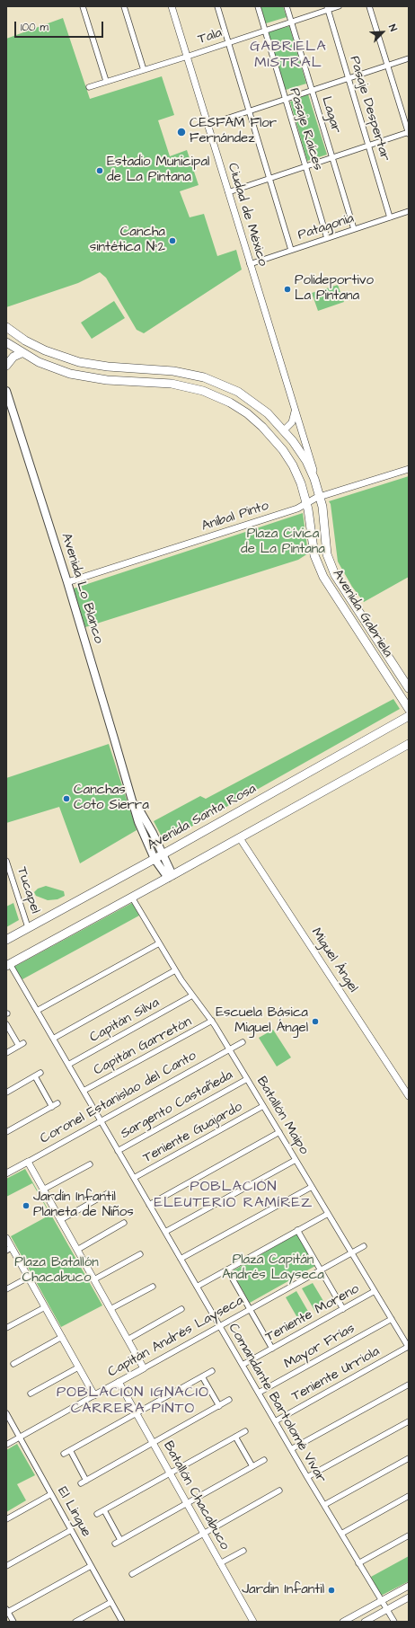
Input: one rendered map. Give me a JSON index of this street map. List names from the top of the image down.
{
  "streets": {
    "main road": ["Avenida Lo Blanco", "Avenida Gabriela", "Avenida Santa Rosa"],
    "street": [
      "Tala",
      "Pasaje Despertar",
      "Lagar",
      "Pasaje Raíces",
      "Ciudad de México",
      "Patagonia",
      "Aníbal Pinto",
      "Tucapel",
      "Miguel Ángel",
      "Capitán Silva",
      "Capitán Garretón",
      "Coronel Estanislao del Canto",
      "Sargento Castañeda",
      "Batallón Maipo",
      "Teniente Guajardo",
      "Teniente Moreno",
      "Capitán Andrés Layseca",
      "Mayor Frías",
      "Teniente Urriola",
      "Comandante Bartolomé Vivar",
      "Batallón Chacabuco",
      "El Lingue"
    ]
  },
  "crossings": [
    ["Tala", "Pasaje Despertar"],
    ["Tala", "Lagar"],
    ["Tala", "Pasaje Raíces"],
    ["Tala", "Ciudad de México"],
    ["Pasaje Despertar", "Patagonia"],
    ["Lagar", "Patagonia"],
    ["Pasaje Raíces", "Patagonia"],
    ["Ciudad de México", "Patagonia"],
    ["Ciudad de México", "Avenida Gabriela"],
    ["Aníbal Pinto", "Avenida Lo Blanco"],
    ["Aníbal Pinto", "Avenida Gabriela"],
    ["Avenida Lo Blanco", "Avenida Santa Rosa"],
    ["Avenida Santa Rosa", "Tucapel"],
    ["Capitán Silva", "Batallón Maipo"],
    ["Capitán Silva", "Comandante Bartolomé Vivar"],
    ["Capitán Garretón", "Batallón Maipo"],
    ["Capitán Garretón", "Comandante Bartolomé Vivar"],
    ["Coronel Estanislao del Canto", "Batallón Maipo"],
    ["Coronel Estanislao del Canto", "Comandante Bartolomé Vivar"],
    ["Sargento Castañeda", "Batallón Maipo"],
    ["Sargento Castañeda", "Comandante Bartolomé Vivar"],
    ["Batallón Maipo", "Teniente Guajardo"],
    ["Batallón Maipo", "Teniente Moreno"],
    ["Batallón Maipo", "Capitán Andrés Layseca"],
    ["Batallón Maipo", "Mayor Frías"],
    ["Batallón Maipo", "Teniente Urriola"],
    ["Teniente Guajardo", "Comandante Bartolomé Vivar"],
    ["Teniente Moreno", "Comandante Bartolomé Vivar"],
    ["Capitán Andrés Layseca", "Comandante Bartolomé Vivar"],
    ["Capitán Andrés Layseca", "Batallón Chacabuco"],
    ["Capitán Andrés Layseca", "El Lingue"],
    ["Mayor Frías", "Comandante Bartolomé Vivar"],
    ["Teniente Urriola", "Comandante Bartolomé Vivar"]
  ],
  "districts": ["GABRIELA MISTRAL", "POBLACIÓN ELEUTERIO RAMÍREZ", "POBLACIÓN IGNACIO CARRERA PINTO"],
  "parks": ["Plaza Cívica de La Pintana", "Plaza Capitán Andrés Layseca", "Plaza Batallón Chacabuco"],
  "places": [
    "CESFAM Flor Fernández",
    "Estadio Municipal de La Pintana",
    "Cancha sintética N°2",
    "Polideportivo La Pintana",
    "Canchas Coto Sierra",
    "Escuela Básica Miguel Ángel",
    "Jardín Infantil Planeta de Niños",
    "Jardin Infantil"
  ],
  "scale_bar": "100 m",
  "north": "top right"
}
